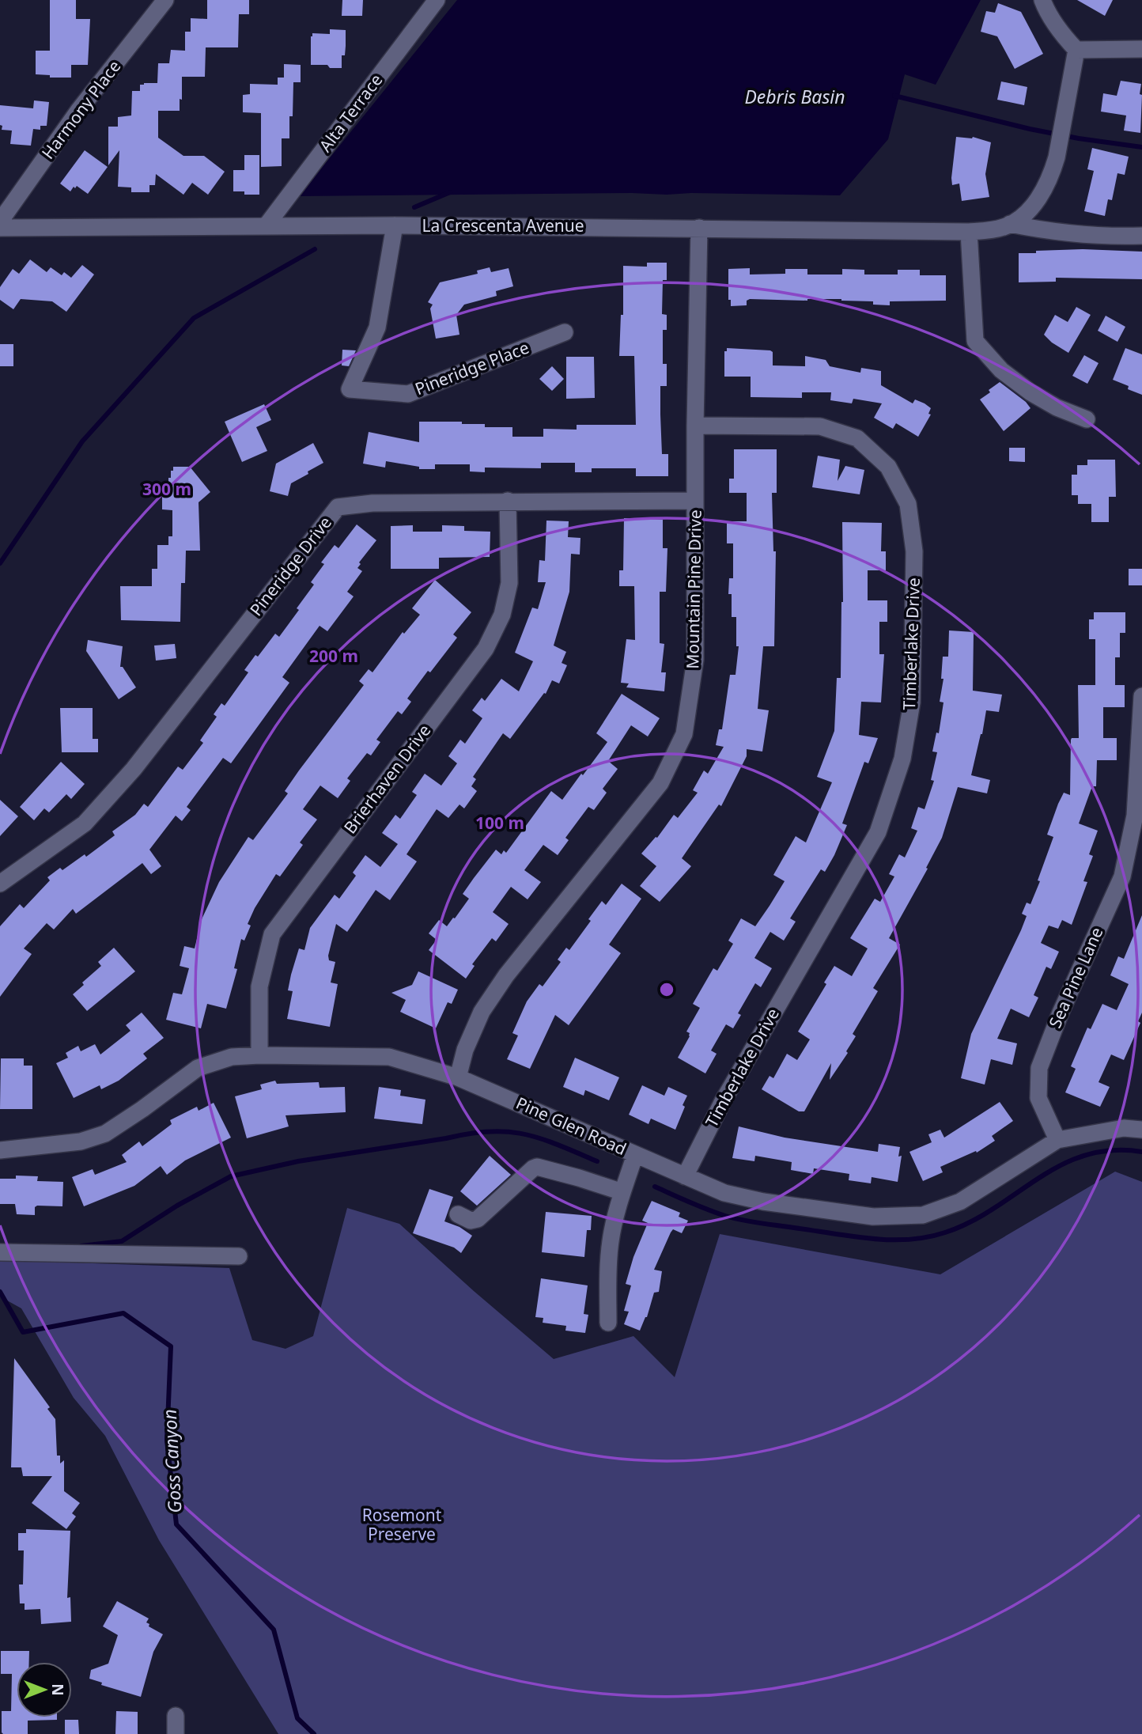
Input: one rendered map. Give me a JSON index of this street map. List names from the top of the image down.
{
  "streets": {
    "street": [
      "Harmony Place",
      "Alta Terrace",
      "La Crescenta Avenue",
      "Pineridge Place",
      "Pineridge Drive",
      "Mountain Pine Drive",
      "Timberlake Drive",
      "Brierhaven Drive",
      "Sea Pine Lane",
      "Pine Glen Road"
    ]
  },
  "crossings": [
    ["Alta Terrace", "La Crescenta Avenue"],
    ["La Crescenta Avenue", "Pineridge Place"],
    ["La Crescenta Avenue", "Mountain Pine Drive"],
    ["Pineridge Drive", "Mountain Pine Drive"],
    ["Pineridge Drive", "Brierhaven Drive"],
    ["Mountain Pine Drive", "Timberlake Drive"],
    ["Mountain Pine Drive", "Pine Glen Road"],
    ["Timberlake Drive", "Pine Glen Road"],
    ["Brierhaven Drive", "Pine Glen Road"],
    ["Sea Pine Lane", "Pine Glen Road"]
  ],
  "water": ["Debris Basin", "Goss Canyon"],
  "parks": ["Rosemont Preserve"],
  "north": "right",
  "rings": ["300 m", "200 m", "100 m"]
}
